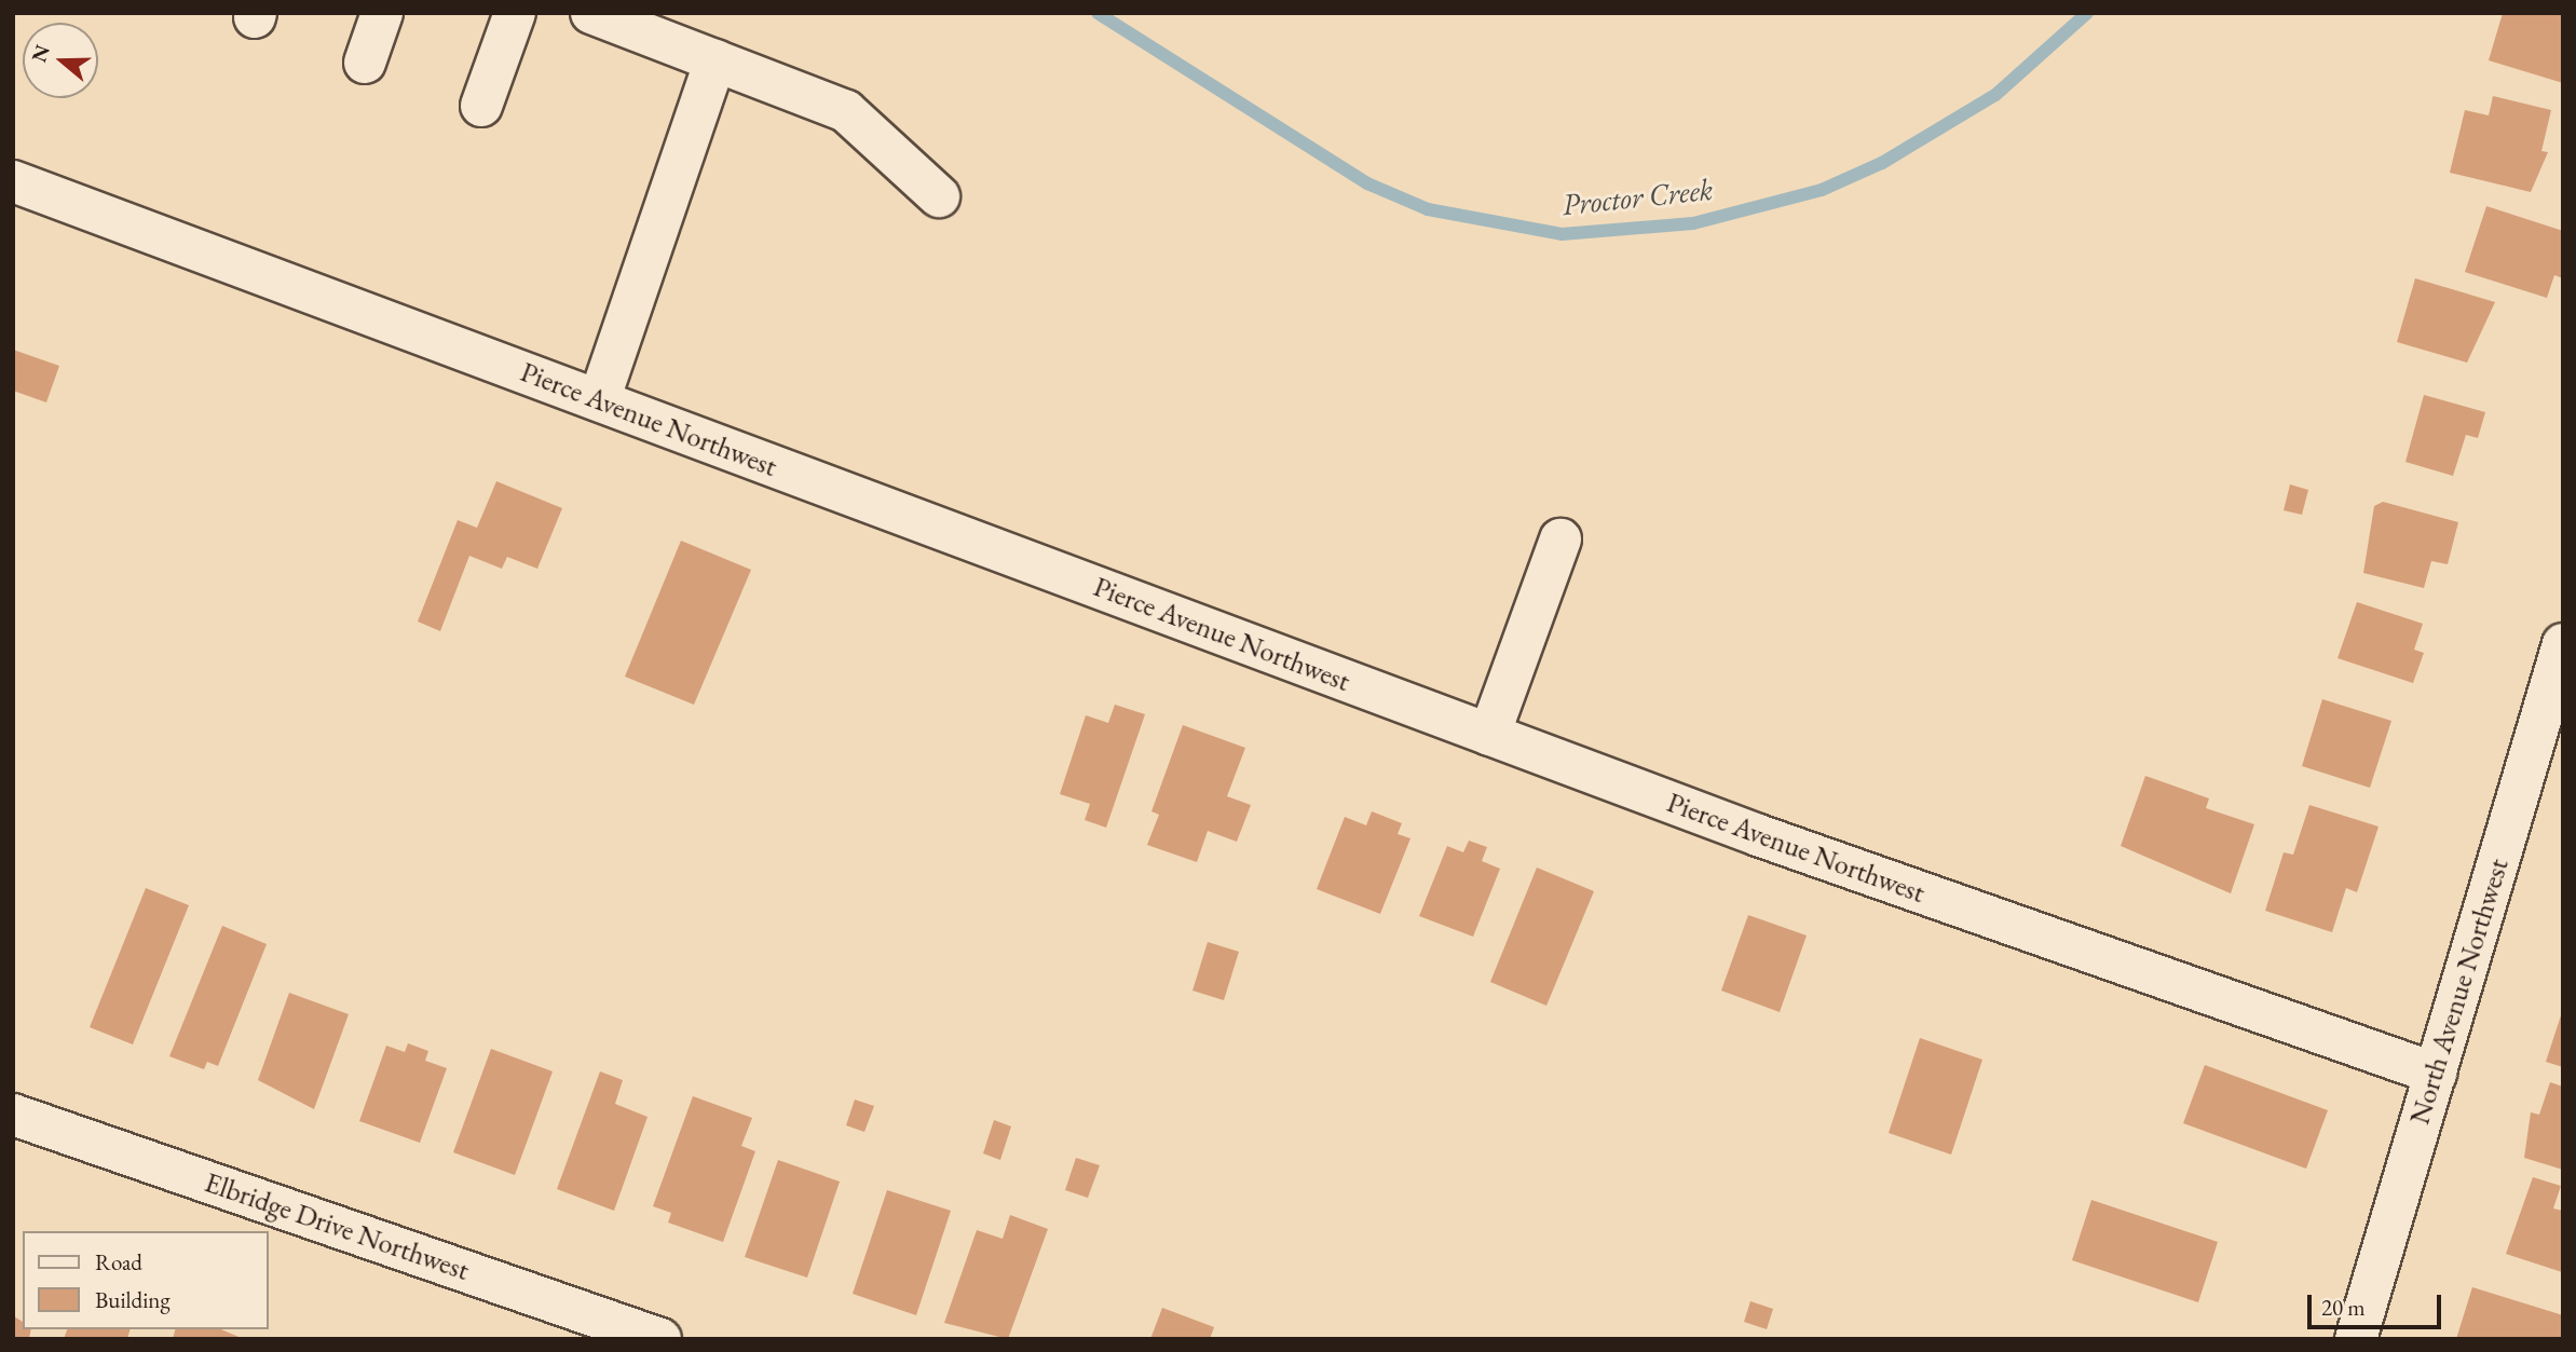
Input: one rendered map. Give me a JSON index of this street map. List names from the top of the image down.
{
  "streets": {
    "street": ["Pierce Avenue Northwest", "North Avenue Northwest", "Elbridge Drive Northwest"]
  },
  "crossings": [
    ["Pierce Avenue Northwest", "North Avenue Northwest"]
  ],
  "water": ["Proctor Creek"],
  "legend": ["Road", "Building"],
  "scale_bar": "20 m",
  "north": "left"
}
